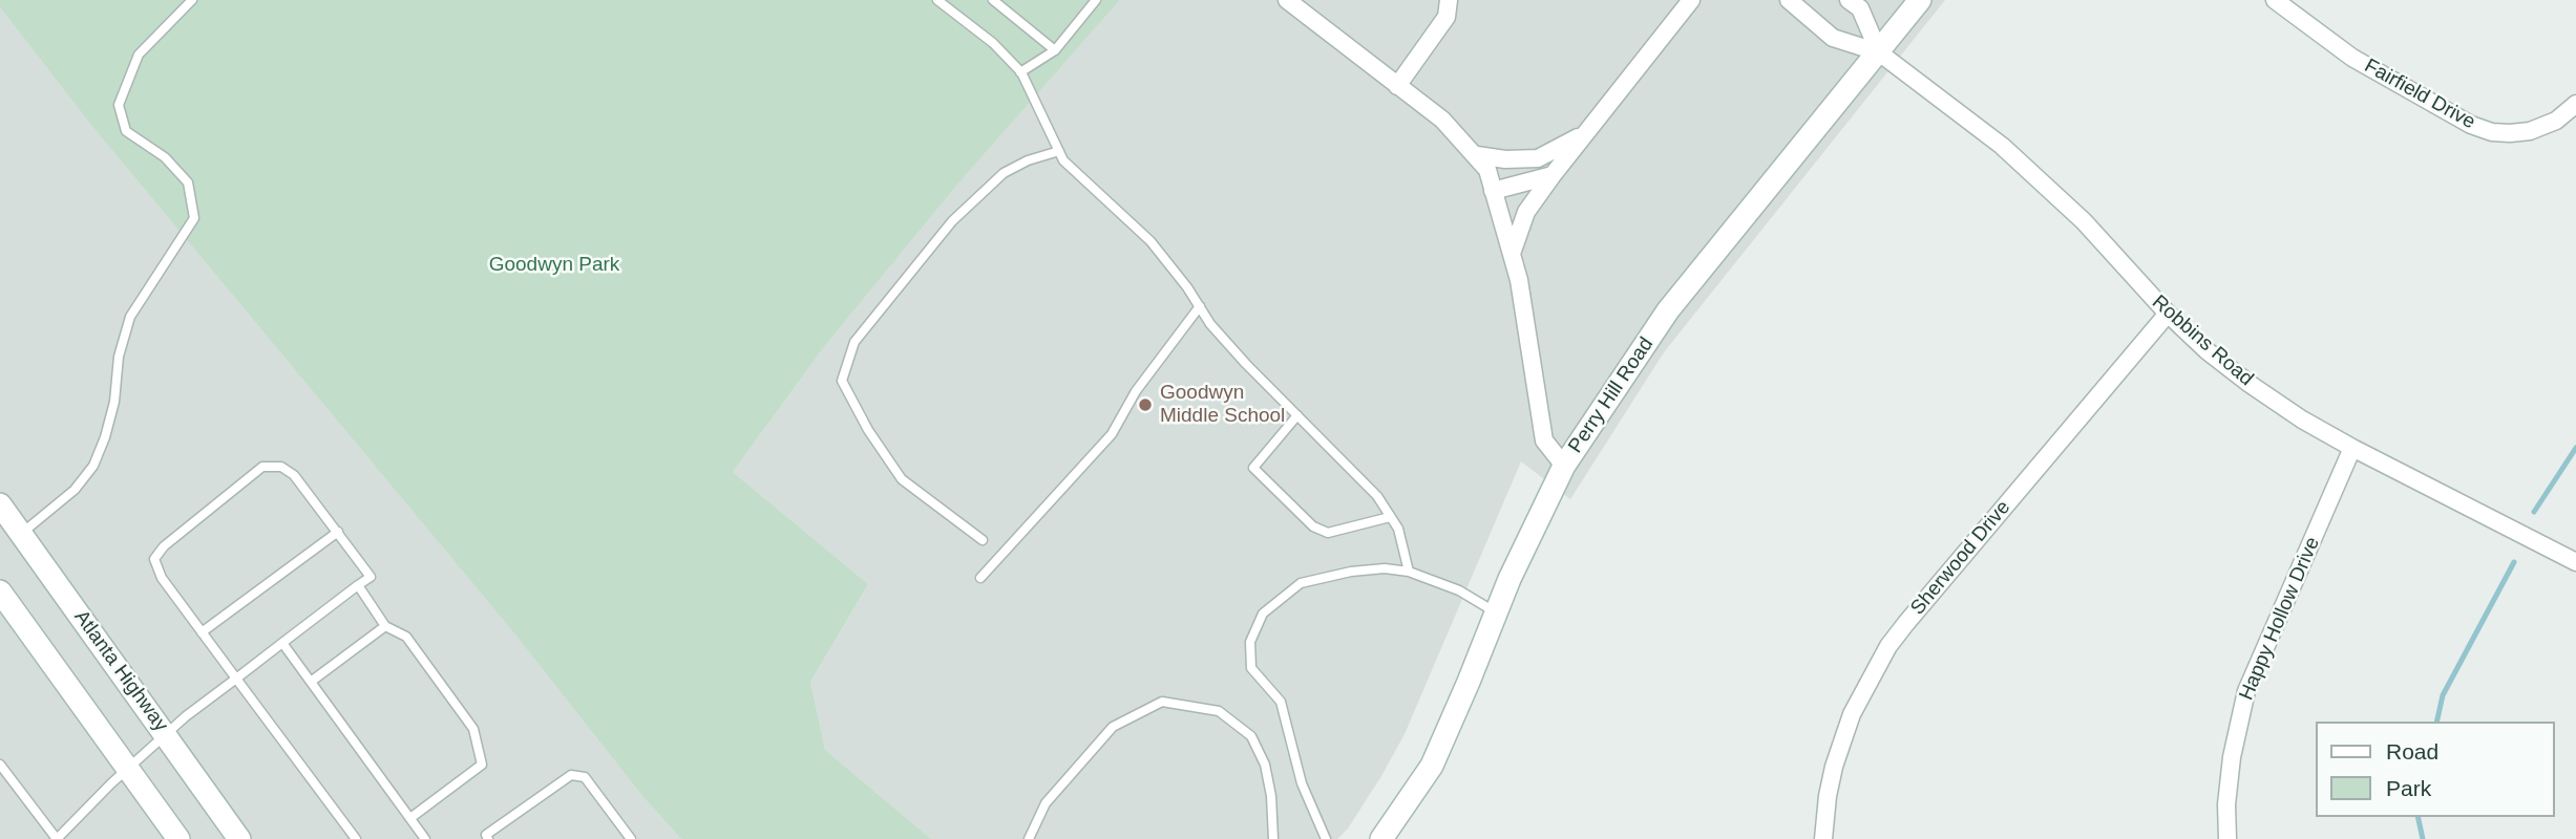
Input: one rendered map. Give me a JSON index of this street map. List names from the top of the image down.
{
  "streets": {
    "main road": ["Perry Hill Road", "Atlanta Highway"],
    "street": [
      "Fairfield Drive",
      "Robbins Road",
      "Sherwood Drive",
      "Happy Hollow Drive"
    ]
  },
  "crossings": [
    ["Robbins Road", "Perry Hill Road"],
    ["Robbins Road", "Sherwood Drive"],
    ["Robbins Road", "Happy Hollow Drive"]
  ],
  "parks": ["Goodwyn Park"],
  "places": ["Goodwyn Middle School"],
  "legend": ["Road", "Park"]
}
